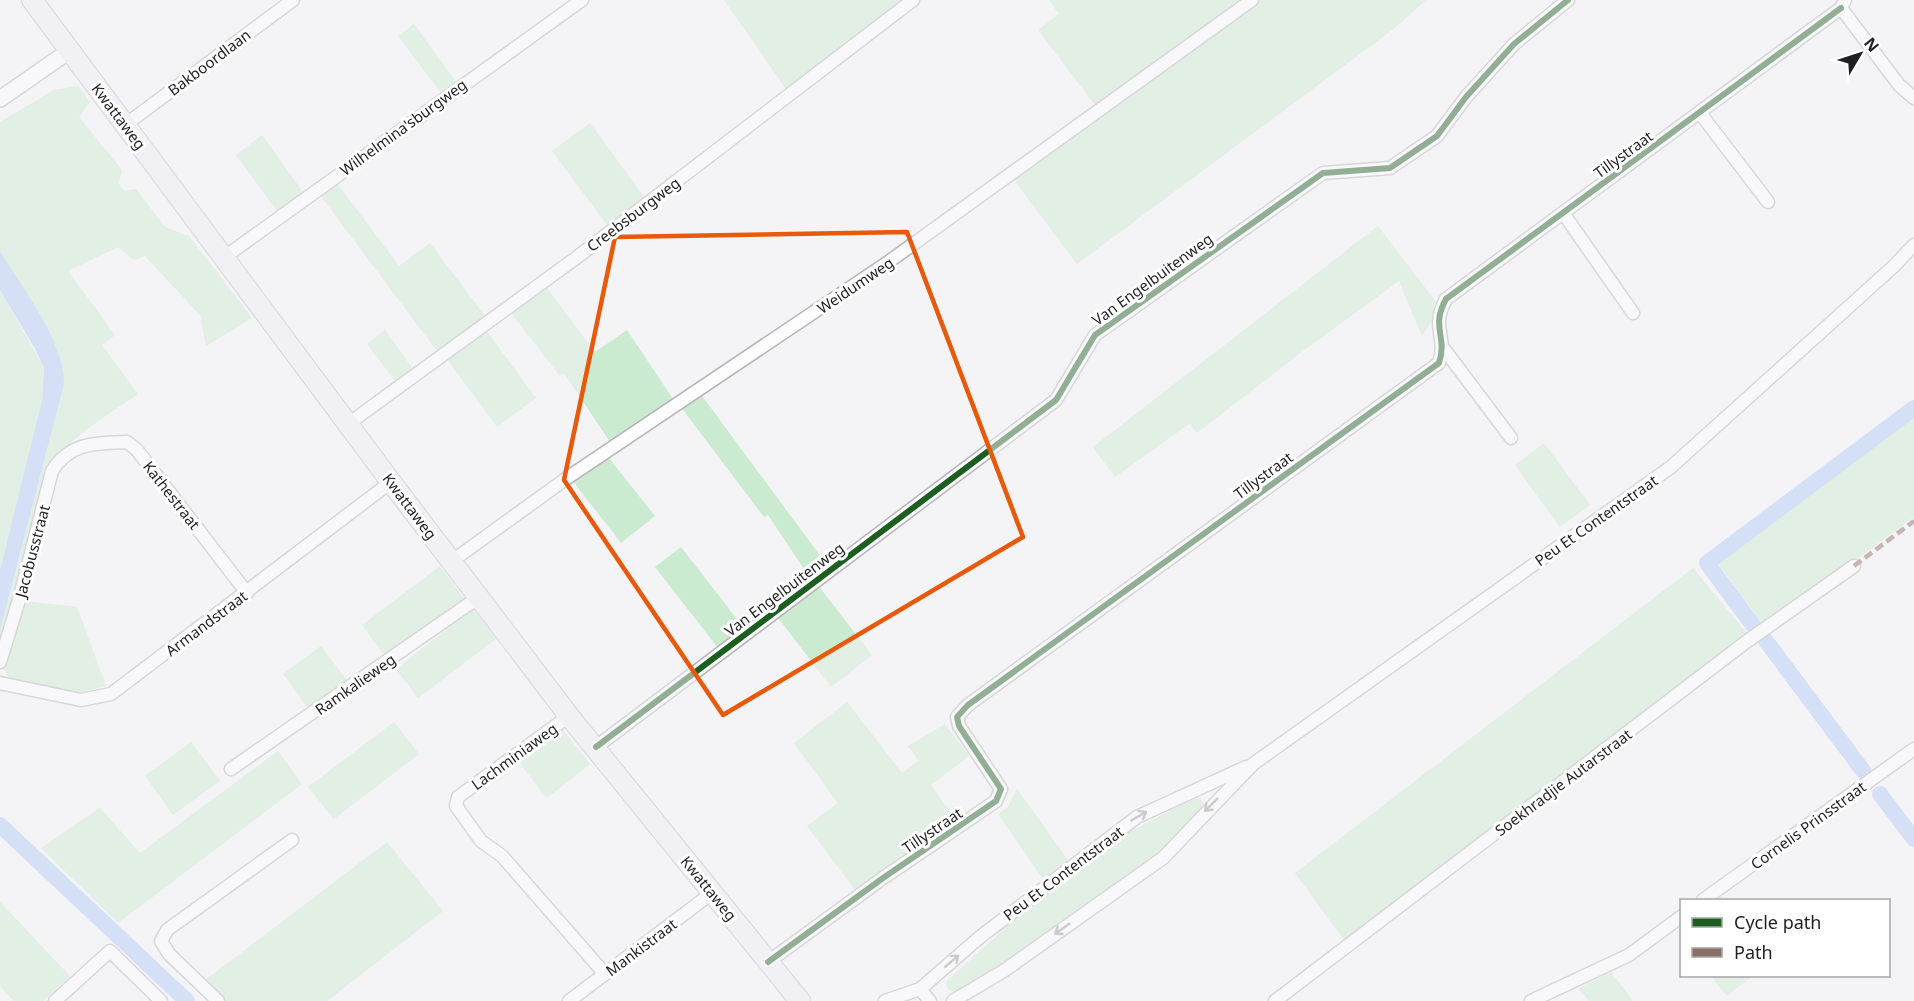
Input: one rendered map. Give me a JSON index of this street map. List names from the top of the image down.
{
  "streets": {
    "main road": ["Kwattaweg"],
    "street": [
      "Bakboordlaan",
      "Wilhelmina'sburgweg",
      "Tillystraat",
      "Creebsburgweg",
      "Van Engelbuitenweg",
      "Weidumweg",
      "Kathestraat",
      "Peu Et Contentstraat",
      "Jacobusstraat",
      "Armandstraat",
      "Ramkalieweg",
      "Lachminiaweg",
      "Soekhradjie Autarstraat",
      "Cornelis Prinsstraat",
      "Mankistraat"
    ]
  },
  "crossings": [
    ["Bakboordlaan", "Kwattaweg"],
    ["Kwattaweg", "Wilhelmina'sburgweg"],
    ["Kwattaweg", "Tillystraat"],
    ["Kwattaweg", "Creebsburgweg"],
    ["Kwattaweg", "Van Engelbuitenweg"],
    ["Kwattaweg", "Weidumweg"],
    ["Kwattaweg", "Armandstraat"],
    ["Kwattaweg", "Ramkalieweg"],
    ["Kwattaweg", "Lachminiaweg"],
    ["Kwattaweg", "Mankistraat"],
    ["Kathestraat", "Jacobusstraat"],
    ["Kathestraat", "Armandstraat"],
    ["Lachminiaweg", "Mankistraat"]
  ],
  "legend": ["Cycle path", "Path"],
  "north": "top right"
}
